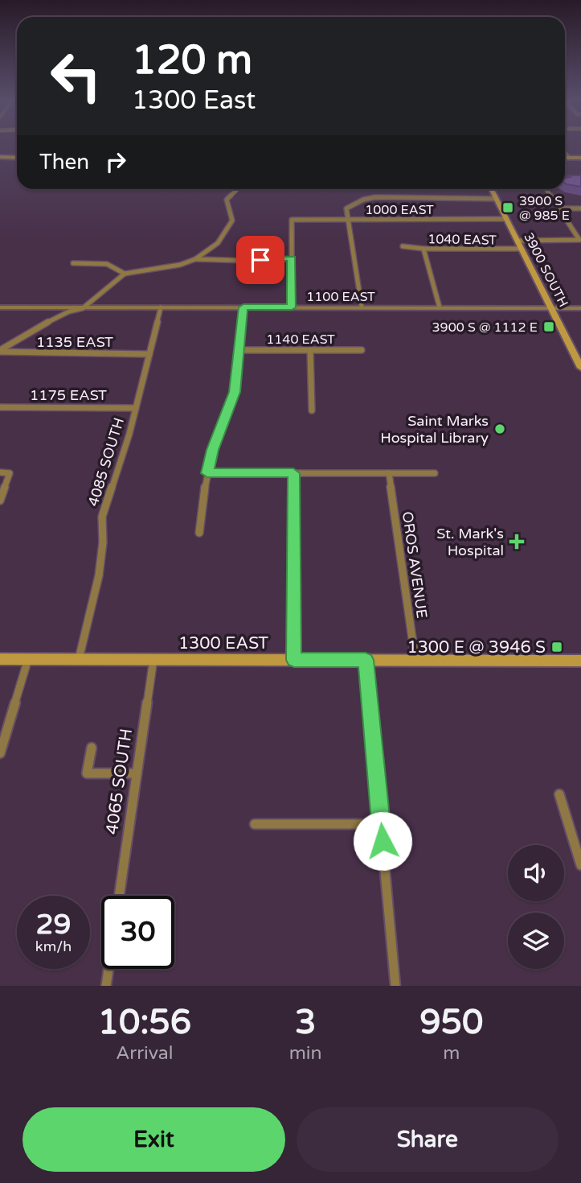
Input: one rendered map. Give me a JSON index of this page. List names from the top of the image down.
{
  "streets": {
    "main road": ["3900 SOUTH", "1300 EAST"],
    "street": [
      "1000 EAST",
      "1040 EAST",
      "1100 EAST",
      "1140 EAST",
      "1135 EAST",
      "1175 EAST",
      "4085 SOUTH",
      "OROS AVENUE",
      "4065 SOUTH"
    ]
  },
  "crossings": [
    ["1000 EAST", "3900 SOUTH"],
    ["1040 EAST", "3900 SOUTH"],
    ["3900 SOUTH", "1100 EAST"],
    ["1100 EAST", "4085 SOUTH"],
    ["1135 EAST", "4085 SOUTH"],
    ["1175 EAST", "4085 SOUTH"],
    ["4085 SOUTH", "1300 EAST"],
    ["OROS AVENUE", "1300 EAST"],
    ["1300 EAST", "4065 SOUTH"]
  ],
  "places": {
    "transit": ["3900 S @ 985 E", "3900 S @ 1112 E", "1300 E @ 3946 S"],
    "other": ["Saint Marks Hospital Library"],
    "health": ["St. Mark's Hospital"]
  },
  "page": {
    "turn": ["120 m", "1300 East"],
    "then": "Then",
    "speed": "29 km/h",
    "limit": "30",
    "eta": [
      "10:56",
      "Arrival",
      "3",
      "min",
      "950",
      "m"
    ],
    "buttons": ["Exit", "Share"]
  }
}
